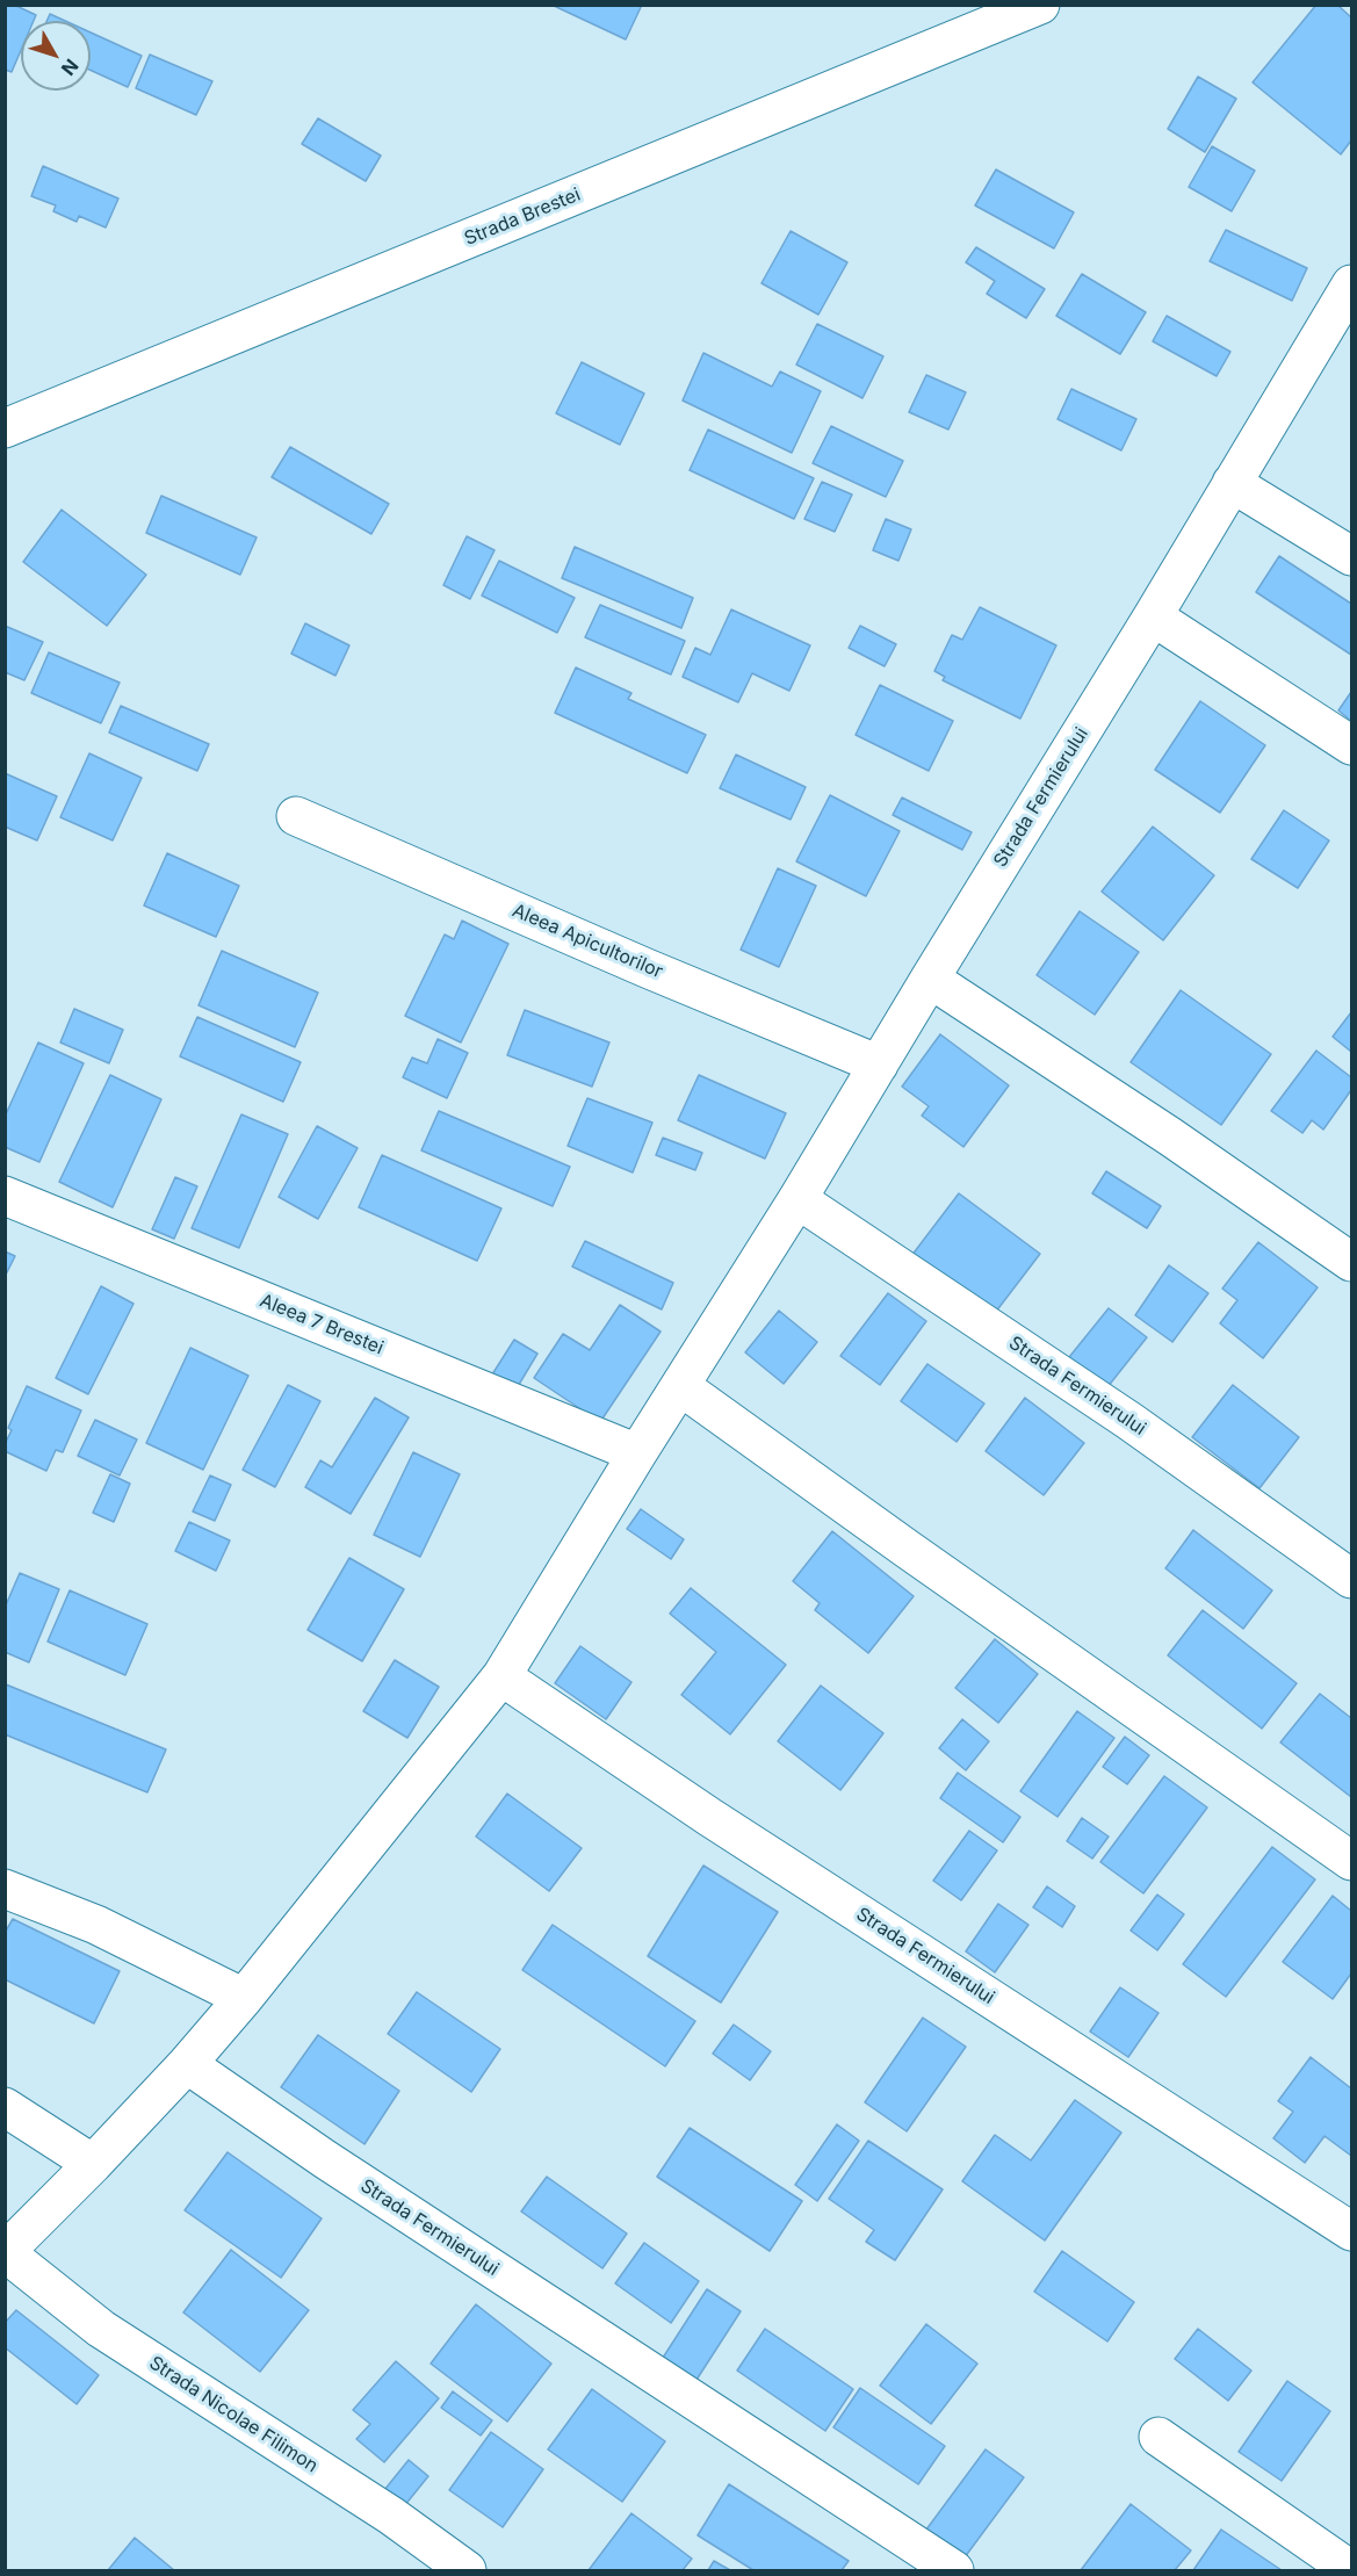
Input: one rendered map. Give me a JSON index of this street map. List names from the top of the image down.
{
  "streets": {
    "street": [
      "Strada Brestei",
      "Strada Fermierului",
      "Aleea Apicultorilor",
      "Aleea 7 Brestei",
      "Strada Nicolae Filimon"
    ]
  },
  "crossings": [
    ["Strada Fermierului", "Aleea Apicultorilor"],
    ["Strada Fermierului", "Aleea 7 Brestei"],
    ["Strada Fermierului", "Strada Nicolae Filimon"]
  ],
  "north": "bottom right"
}
